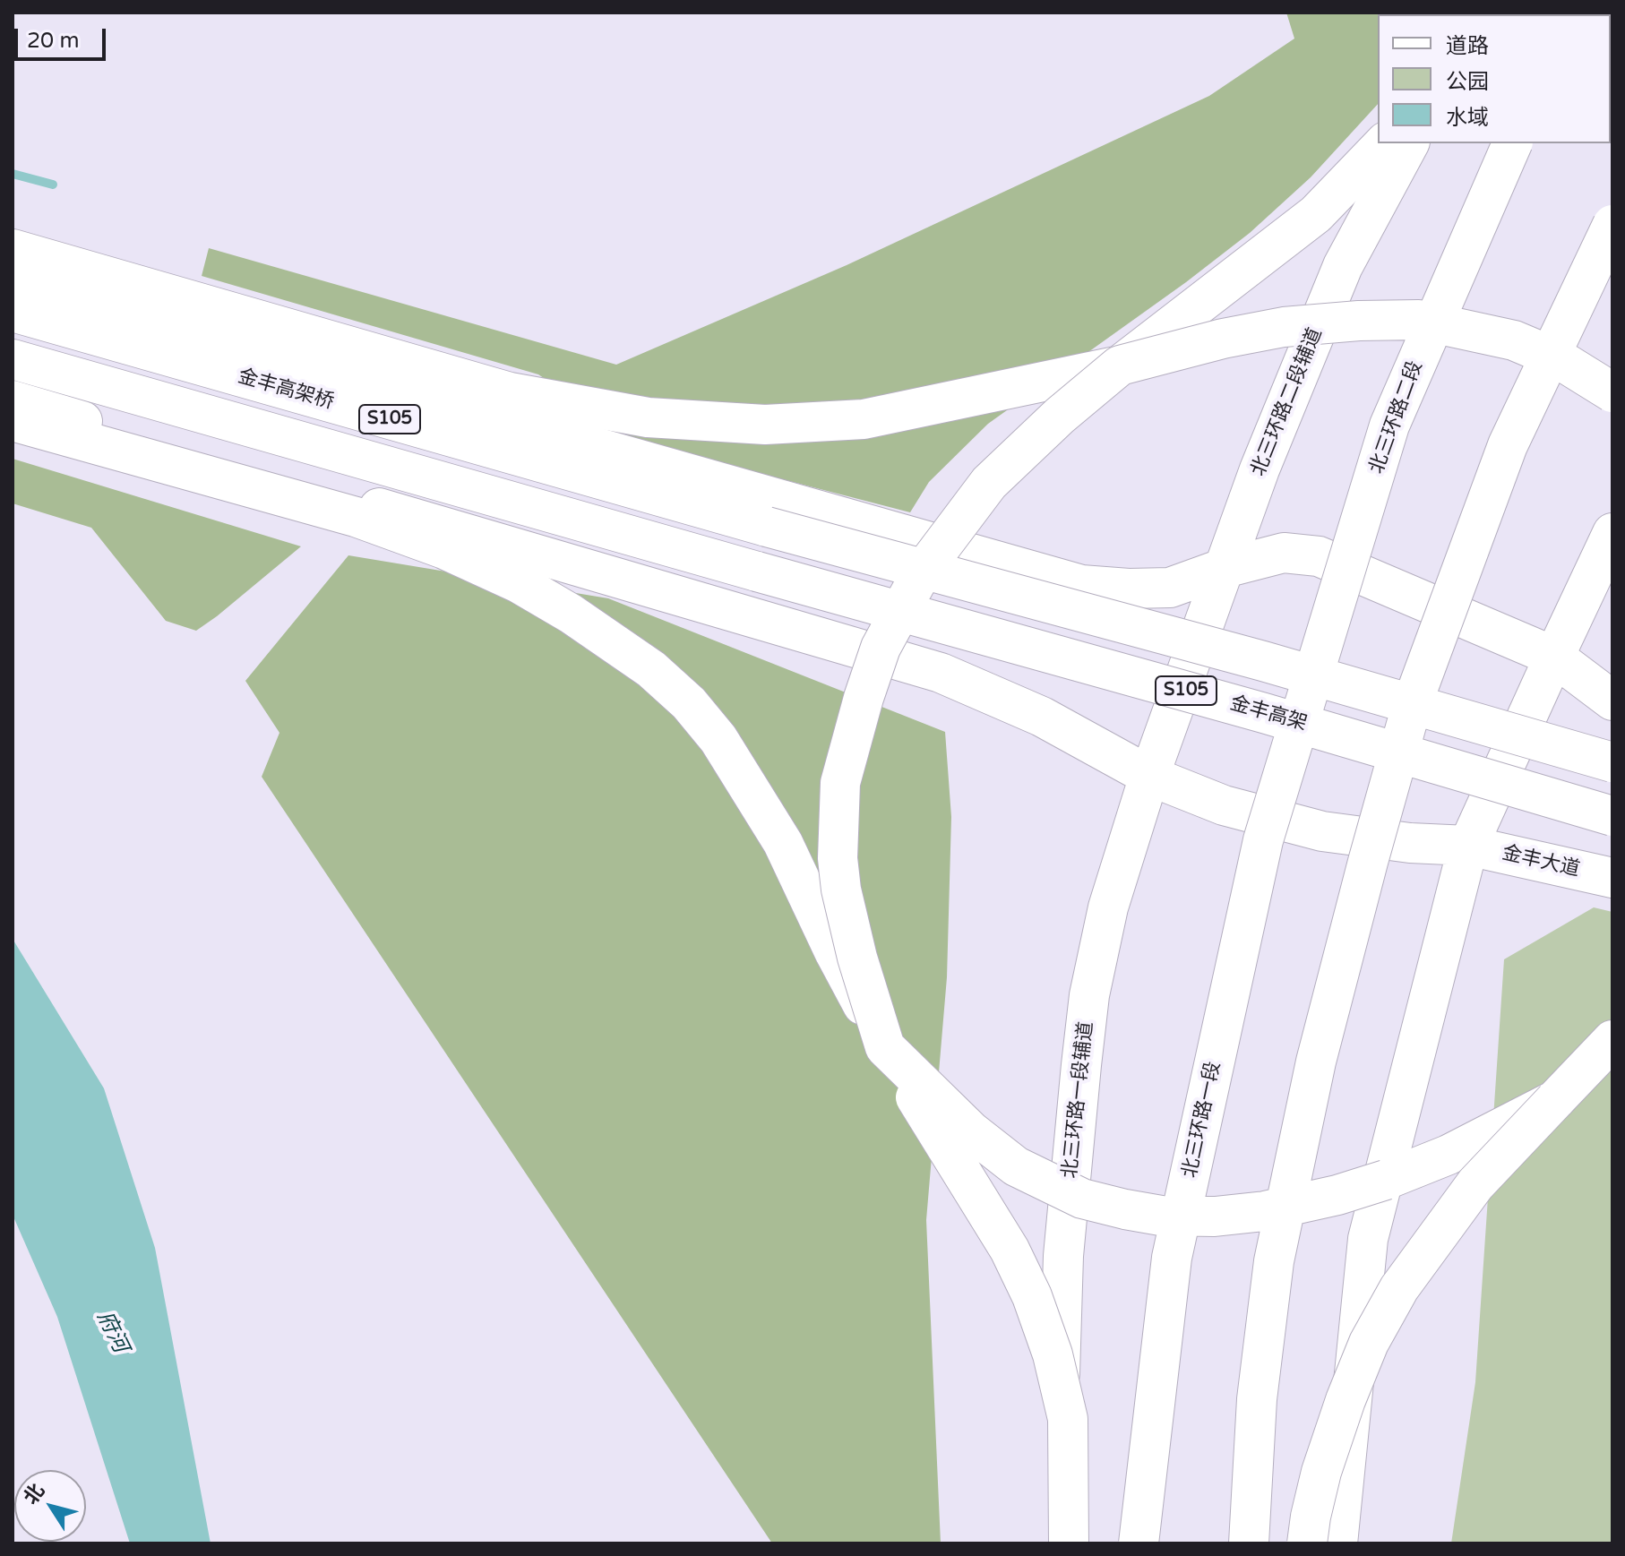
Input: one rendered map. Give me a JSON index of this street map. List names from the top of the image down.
{
  "streets": {
    "main road": [
      "金丰高架桥",
      "北三环路二段辅道",
      "北三环路二段",
      "S105",
      "金丰高架",
      "金丰大道",
      "北三环路一段辅道",
      "北三环路一段"
    ]
  },
  "crossings": [
    ["北三环路二段辅道", "北三环路一段辅道"],
    ["北三环路二段", "北三环路一段"],
    ["金丰大道", "北三环路一段辅道"]
  ],
  "water": ["府河"],
  "legend": ["道路", "公园", "水域"],
  "scale_bar": "20 m",
  "north": "top left"
}
